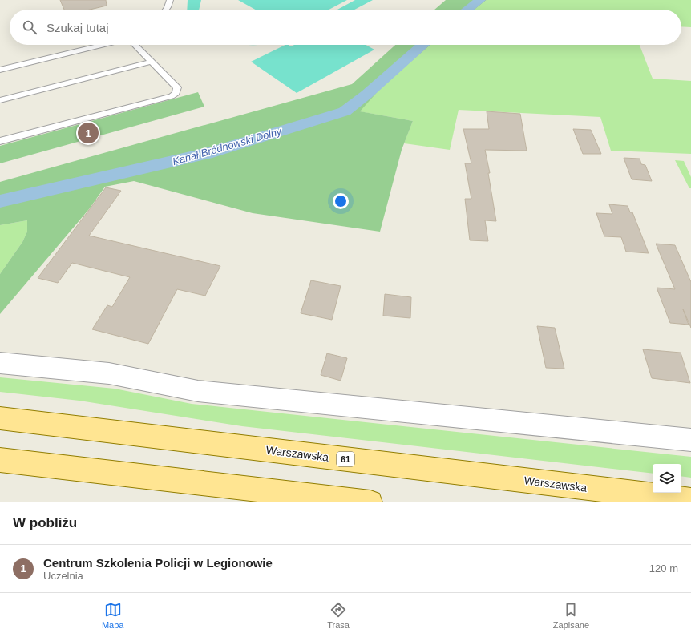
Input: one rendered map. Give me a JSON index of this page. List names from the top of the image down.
{
  "streets": {
    "main road": ["Warszawska", "61"]
  },
  "water": ["Kanał Bródnowski Dolny"],
  "page": {
    "search": "Szukaj tutaj",
    "pins": "1",
    "heading": "W pobliżu",
    "list": [
      {
        "mark": "1",
        "name": "Centrum Szkolenia Policji w Legionowie",
        "note": "Uczelnia",
        "value": "120 m"
      }
    ],
    "nav": ["Mapa", "Trasa", "Zapisane"]
  }
}
